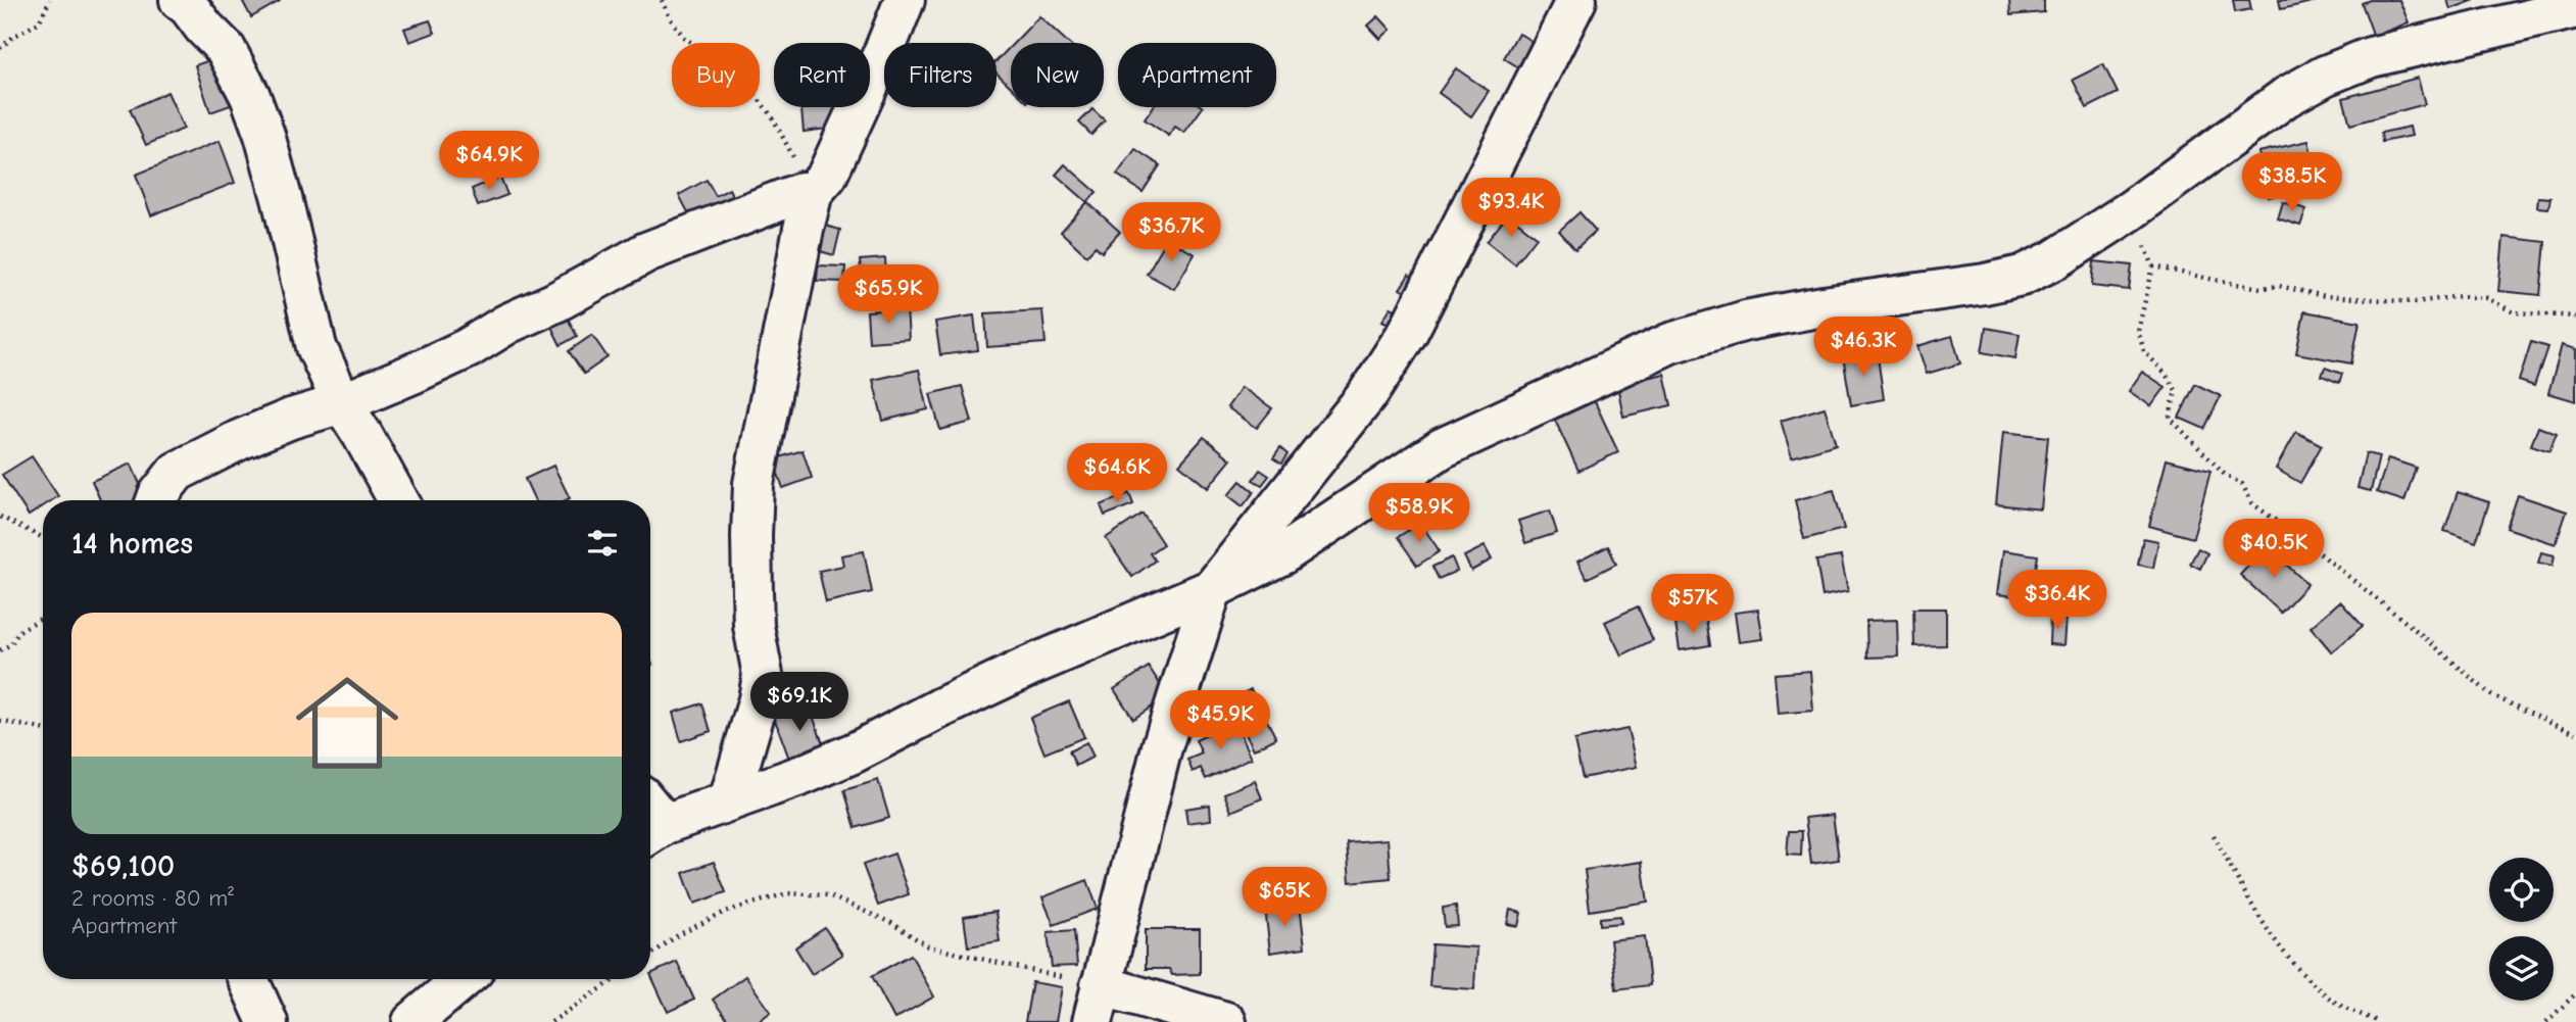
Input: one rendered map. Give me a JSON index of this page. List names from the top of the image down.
{
  "page": {
    "chip": [
      "Buy",
      "Rent",
      "Filters",
      "New",
      "Apartment"
    ],
    "price": [
      "$64.9K",
      "$38.5K",
      "$93.4K",
      "$36.7K",
      "$65.9K",
      "$46.3K",
      "$64.6K",
      "$58.9K",
      "$40.5K",
      "$36.4K",
      "$57K",
      "$69.1K",
      "$45.9K",
      "$65K"
    ],
    "heading": "14 homes",
    "list": [
      {
        "name": "$69,100",
        "note": "2 rooms · 80 m² · Apartment"
      }
    ]
  }
}
